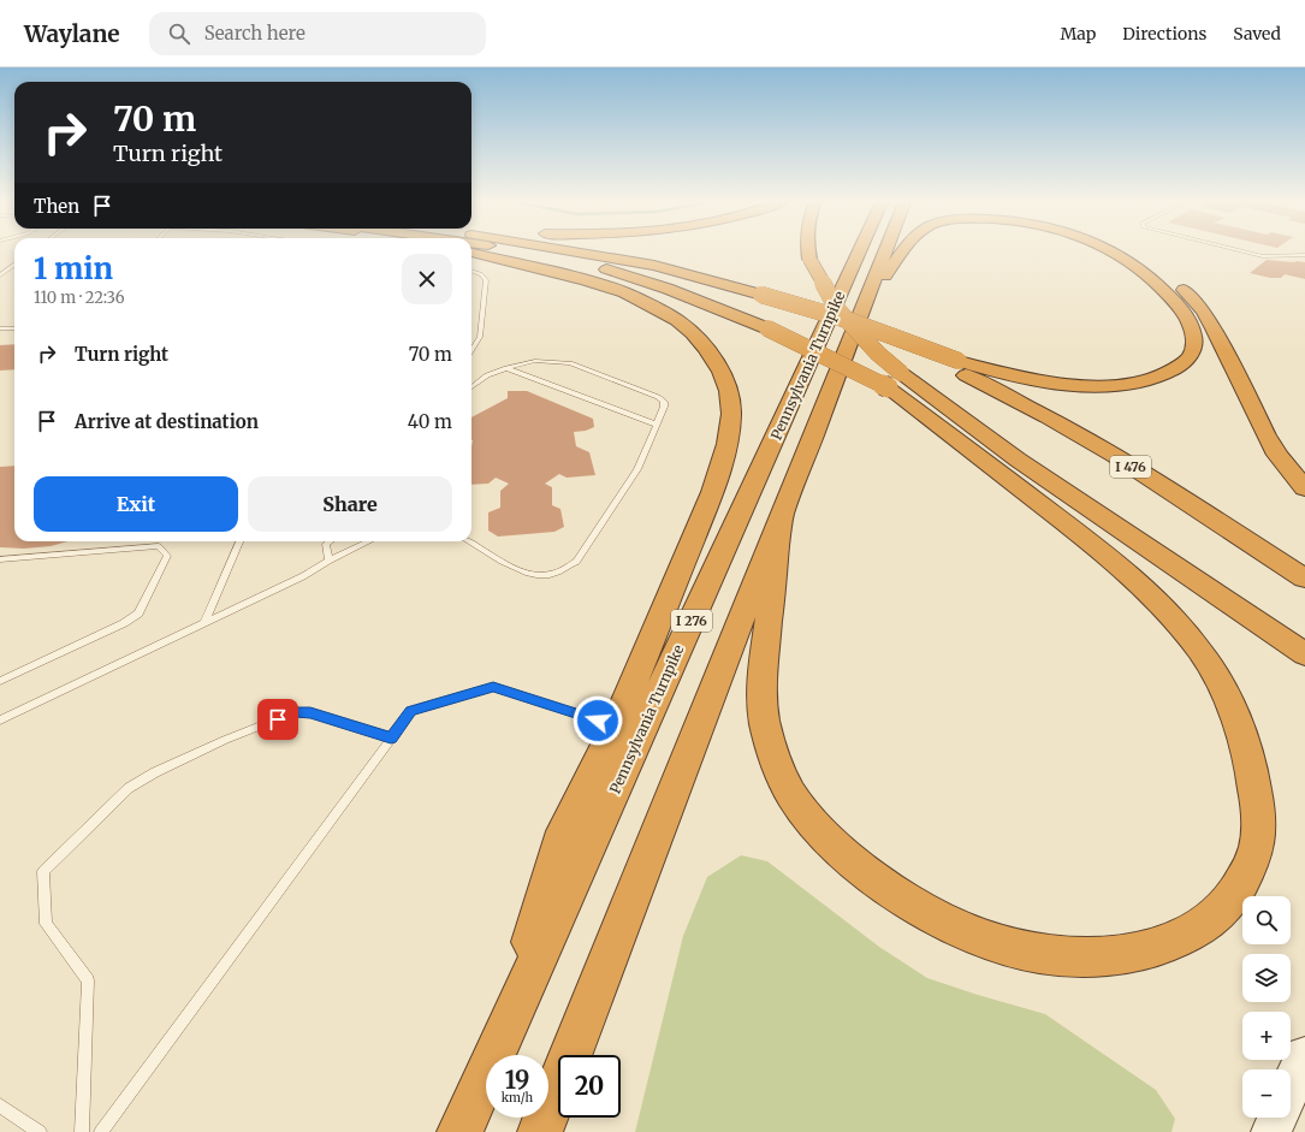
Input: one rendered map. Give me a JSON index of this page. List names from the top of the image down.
{
  "streets": {
    "highway": ["Pennsylvania Turnpike", "I 476", "I 276"]
  },
  "page": {
    "header": "Waylane",
    "search": "Search here",
    "nav": ["Map", "Directions", "Saved"],
    "turn": ["70 m", "Turn right"],
    "then": "Then",
    "heading": ["1 min", "110 m · 22:36"],
    "list": [
      {
        "name": "Turn right",
        "value": "70 m"
      },
      {
        "name": "Arrive at destination",
        "value": "40 m"
      }
    ],
    "buttons": ["Exit", "Share"],
    "map_buttons": ["+", "−"],
    "speed": "19 km/h",
    "limit": "20"
  }
}
